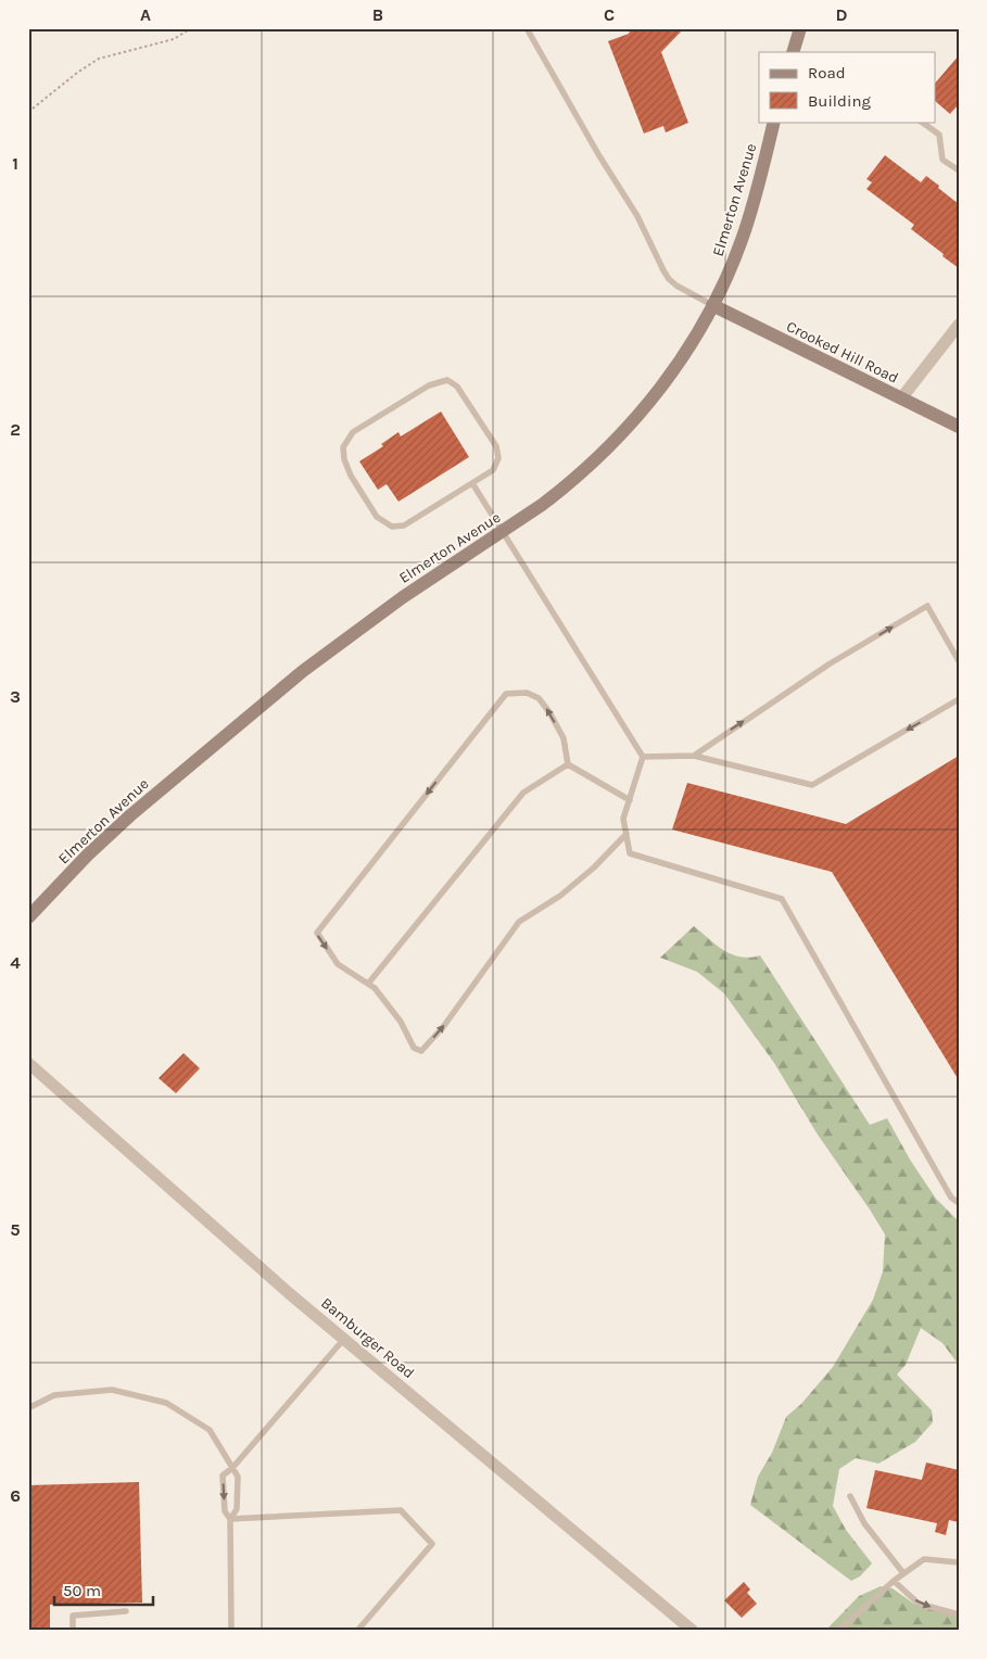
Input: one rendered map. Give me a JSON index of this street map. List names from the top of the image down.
{
  "streets": {
    "main road": ["Elmerton Avenue", "Crooked Hill Road"],
    "street": ["Bamburger Road"]
  },
  "crossings": [
    ["Elmerton Avenue", "Crooked Hill Road"]
  ],
  "legend": ["Road", "Building"],
  "scale_bar": "50 m",
  "grid": {
    "columns": [
      "A",
      "B",
      "C",
      "D"
    ],
    "rows": [
      "1",
      "2",
      "3",
      "4",
      "5",
      "6"
    ]
  }
}
